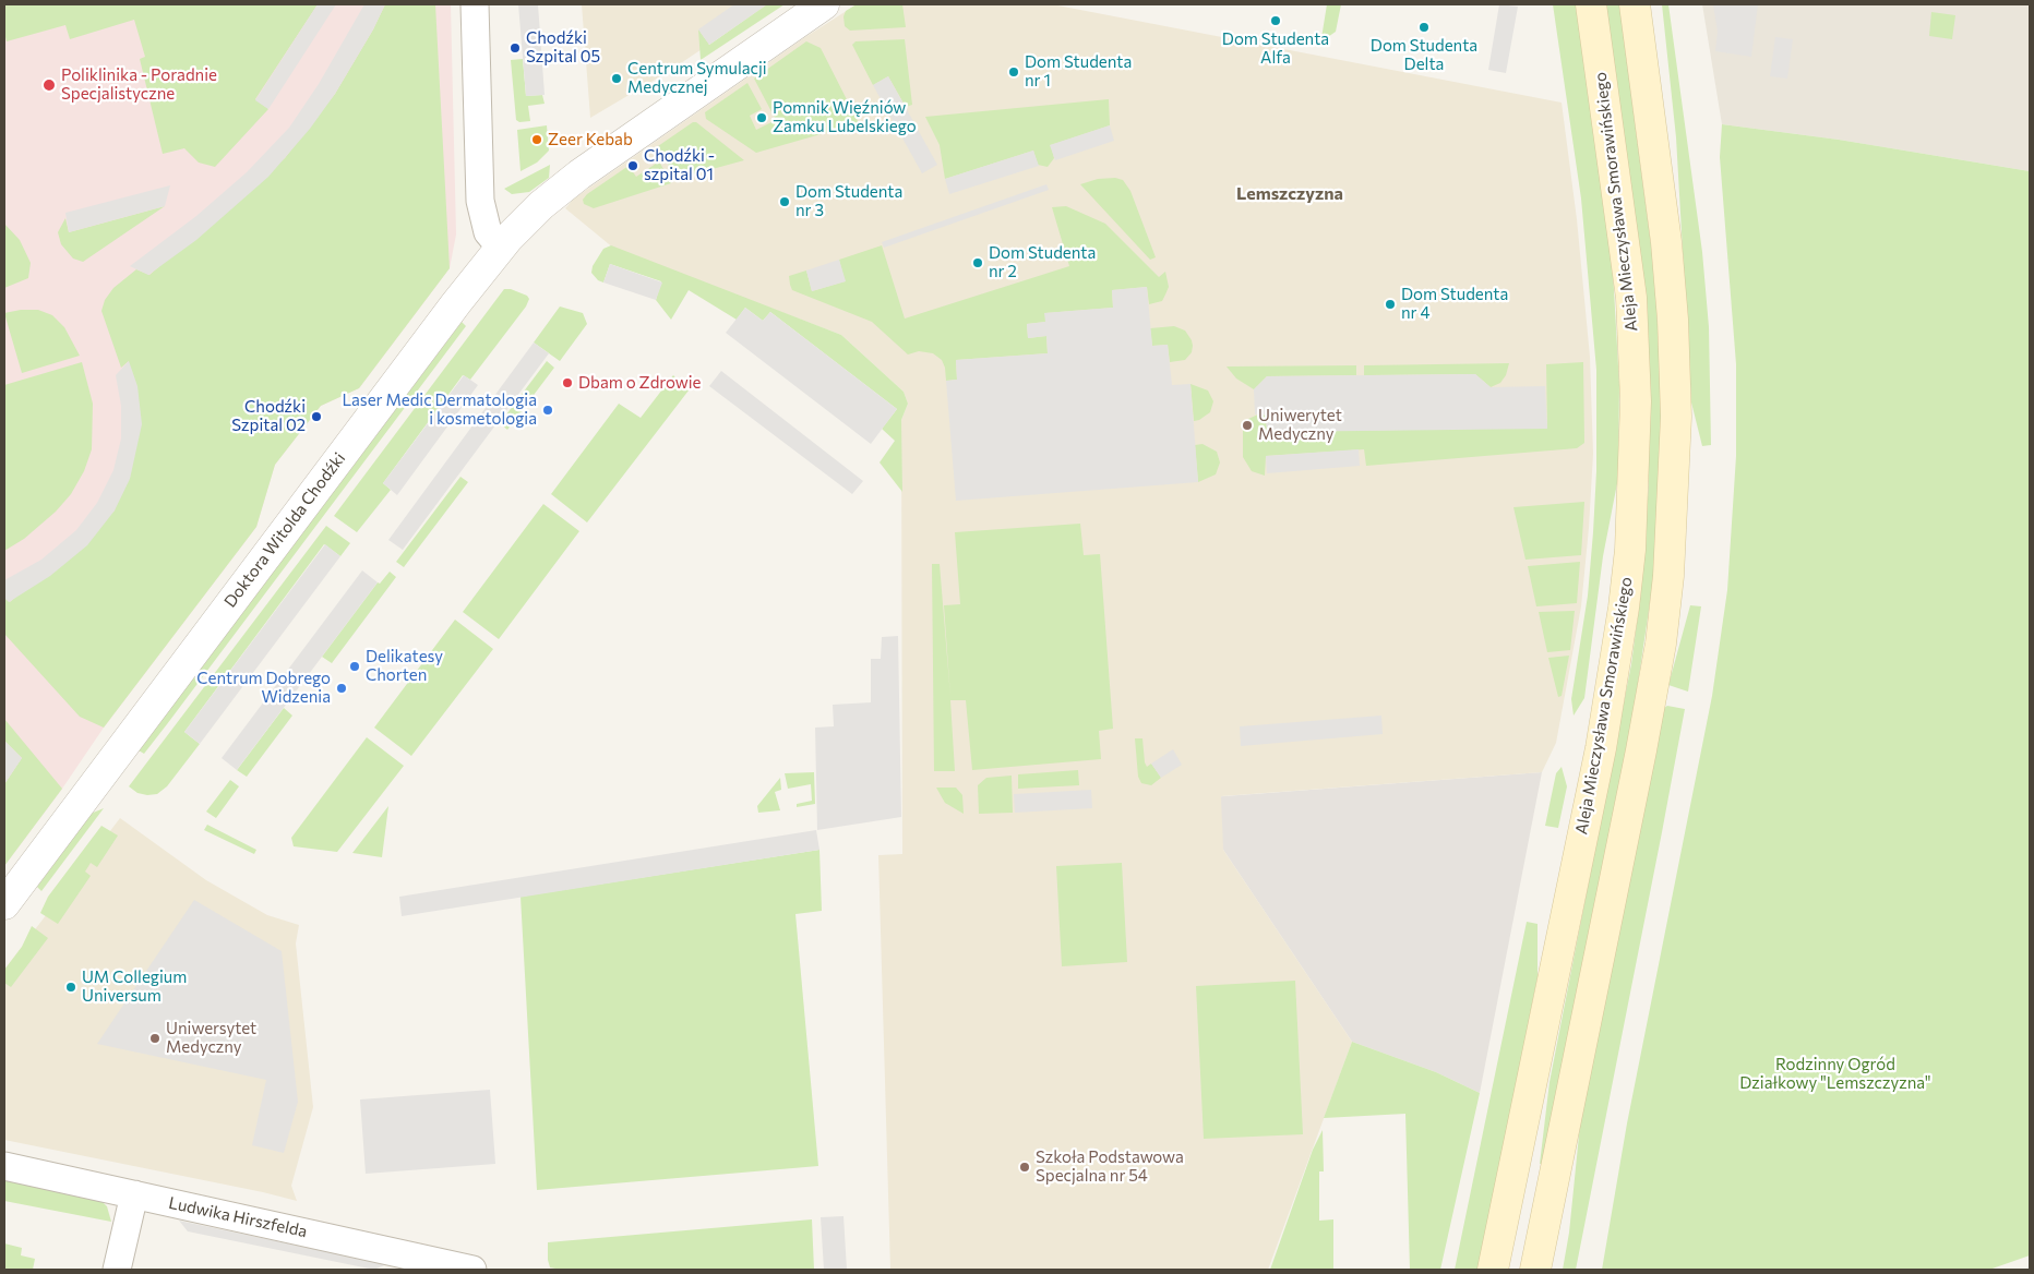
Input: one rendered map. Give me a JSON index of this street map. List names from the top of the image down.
{
  "streets": {
    "main road": ["Aleja Mieczysława Smorawińskiego"],
    "street": ["Doktora Witolda Chodźki", "Ludwika Hirszfelda"]
  },
  "districts": ["Lemszczyzna"],
  "parks": ["Rodzinny Ogród Działkowy \"Lemszczyzna\""],
  "places": [
    "Dom Studenta Alfa",
    "Dom Studenta Delta",
    "Chodźki Szpital 05",
    "Dom Studenta nr 1",
    "Centrum Symulacji Medycznej",
    "Poliklinika - Poradnie Specjalistyczne",
    "Pomnik Więźniów Zamku Lubelskiego",
    "Zeer Kebab",
    "Chodźki - szpital 01",
    "Dom Studenta nr 3",
    "Dom Studenta nr 2",
    "Dom Studenta nr 4",
    "Dbam o Zdrowie",
    "Laser Medic Dermatologia i kosmetologia",
    "Chodźki Szpital 02",
    "Uniwerytet Medyczny",
    "Delikatesy Chorten",
    "Centrum Dobrego Widzenia",
    "UM Collegium Universum",
    "Uniwersytet Medyczny",
    "Szkoła Podstawowa Specjalna nr 54"
  ]
}
